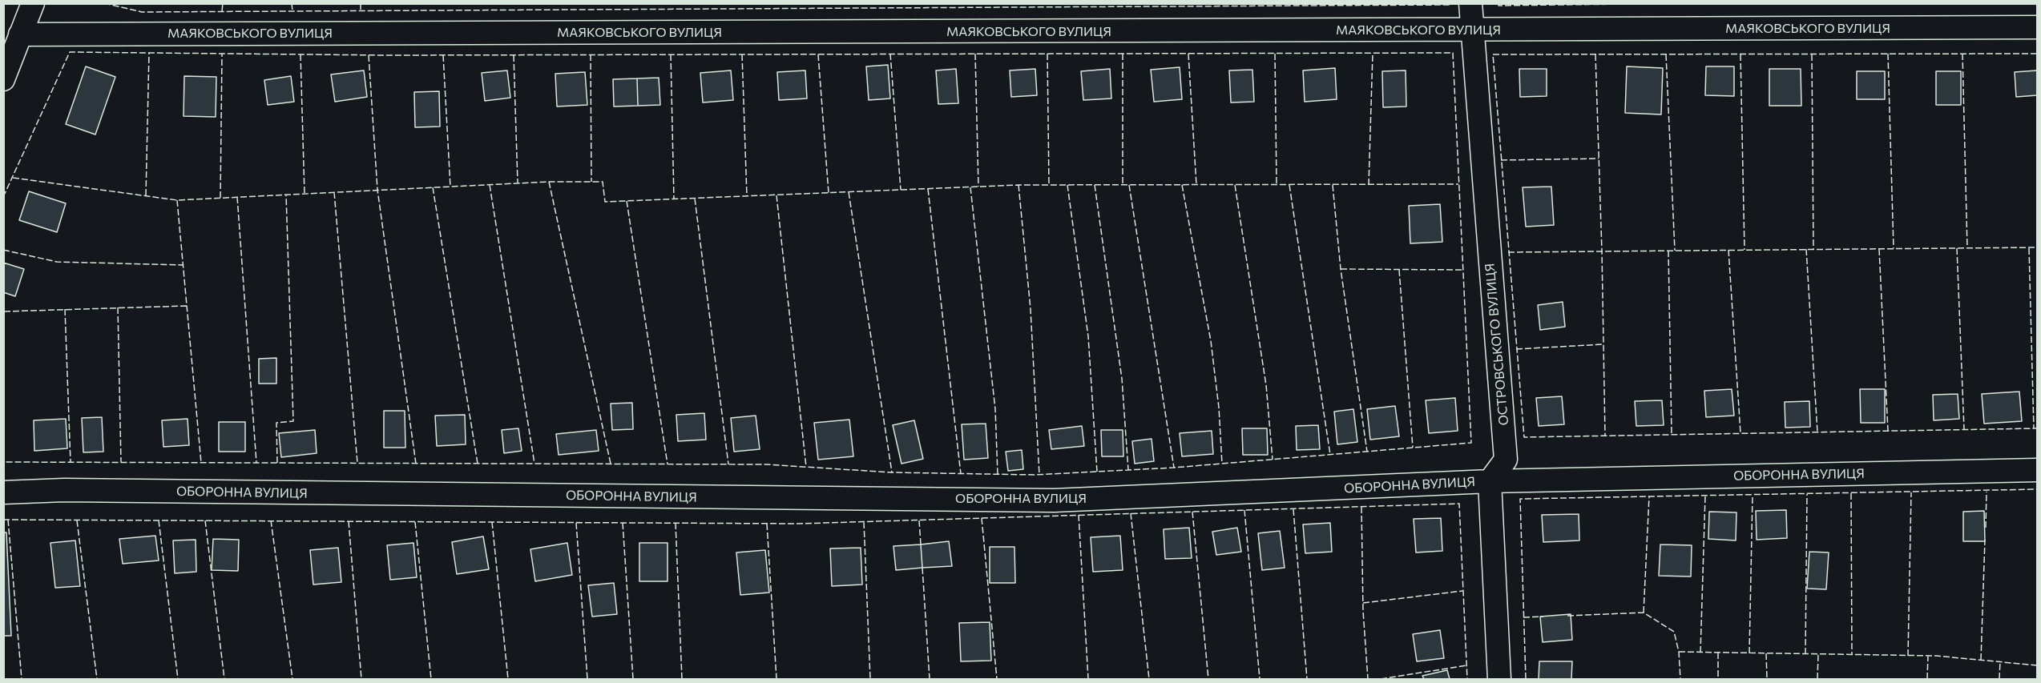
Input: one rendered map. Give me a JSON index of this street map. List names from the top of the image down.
{
  "streets": {
    "street": ["МАЯКОВСЬКОГО ВУЛИЦЯ", "ОСТРОВСЬКОГО ВУЛИЦЯ", "ОБОРОННА ВУЛИЦЯ"]
  },
  "crossings": [
    ["МАЯКОВСЬКОГО ВУЛИЦЯ", "ОСТРОВСЬКОГО ВУЛИЦЯ"],
    ["ОСТРОВСЬКОГО ВУЛИЦЯ", "ОБОРОННА ВУЛИЦЯ"]
  ]
}
